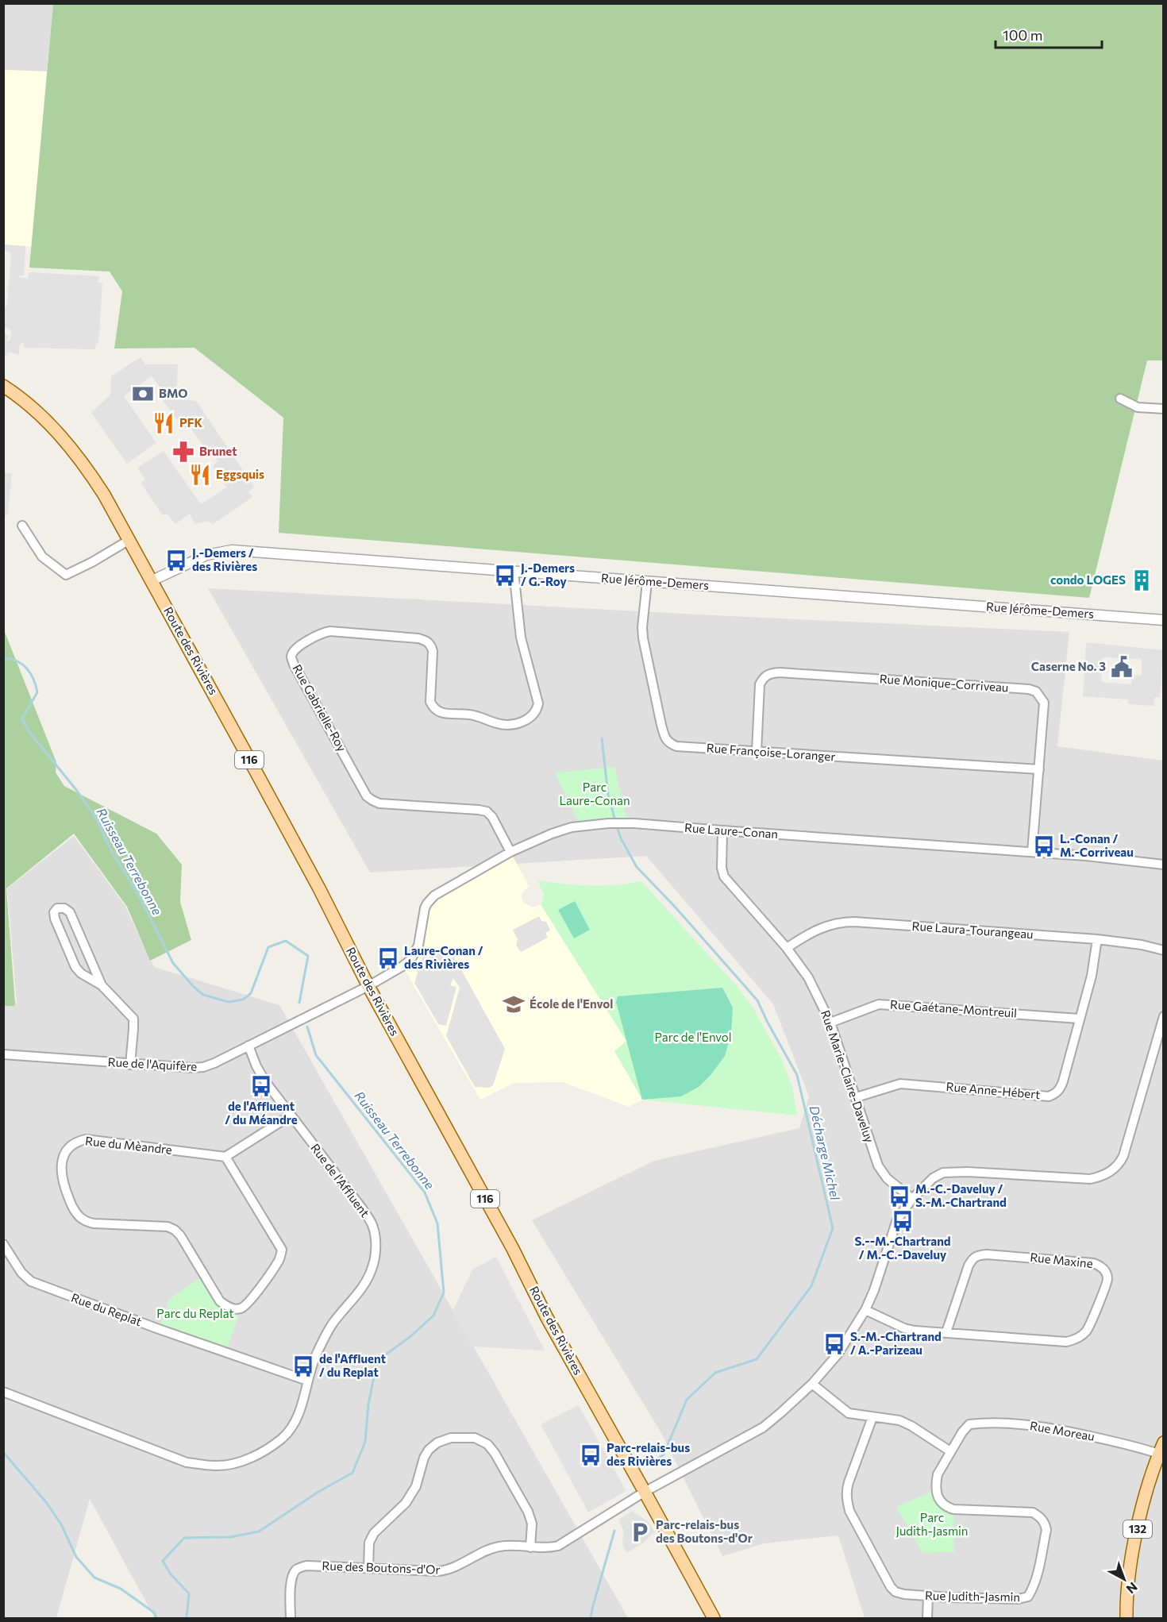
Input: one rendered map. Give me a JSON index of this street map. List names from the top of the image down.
{
  "streets": {
    "main road": ["Route des Rivières", "116", "132"],
    "street": [
      "Rue Jérôme-Demers",
      "Rue Monique-Corriveau",
      "Rue Gabrielle-Roy",
      "Rue Françoise-Loranger",
      "Rue Laure-Conan",
      "Rue Laura-Tourangeau",
      "Rue Gaétane-Montreuil",
      "Rue de l'Aquifère",
      "Rue Marie-Claire-Daveluy",
      "Rue Anne-Hébert",
      "Rue du Mèandre",
      "Rue de l'Affluent",
      "Rue Maxine",
      "Rue du Replat",
      "Rue Moreau",
      "Rue des Boutons-d'Or",
      "Rue Judith-Jasmin"
    ]
  },
  "crossings": [
    ["Rue Jérôme-Demers", "Route des Rivières"],
    ["Rue Jérôme-Demers", "Rue Gabrielle-Roy"],
    ["Rue Jérôme-Demers", "Rue Françoise-Loranger"],
    ["Route des Rivières", "Rue Laure-Conan"],
    ["Route des Rivières", "Rue de l'Aquifère"],
    ["Route des Rivières", "Rue des Boutons-d'Or"],
    ["Rue Monique-Corriveau", "Rue Françoise-Loranger"],
    ["Rue Monique-Corriveau", "Rue Laure-Conan"],
    ["Rue Gabrielle-Roy", "Rue Laure-Conan"],
    ["Rue Laure-Conan", "Rue de l'Aquifère"],
    ["Rue Laure-Conan", "Rue Marie-Claire-Daveluy"],
    ["Rue Laura-Tourangeau", "Rue Marie-Claire-Daveluy"],
    ["Rue Laura-Tourangeau", "Rue Anne-Hébert"],
    ["Rue Gaétane-Montreuil", "Rue Marie-Claire-Daveluy"],
    ["Rue Gaétane-Montreuil", "Rue Anne-Hébert"],
    ["Rue de l'Aquifère", "Rue de l'Affluent"],
    ["Rue Marie-Claire-Daveluy", "Rue Anne-Hébert"],
    ["Rue Marie-Claire-Daveluy", "Rue des Boutons-d'Or"],
    ["Rue de l'Affluent", "Rue du Replat"],
    ["Rue Maxine", "Rue des Boutons-d'Or"],
    ["Rue Moreau", "132"],
    ["Rue Moreau", "Rue Judith-Jasmin"]
  ],
  "water": ["Ruisseau Terrebonne", "Décharge Michel"],
  "parks": [
    "Parc Laure-Conan",
    "Parc de l'Envol",
    "Parc du Replat",
    "Parc Judith-Jasmin"
  ],
  "places": {
    "bank": ["BMO"],
    "restaurant": ["PFK", "Eggsquis"],
    "pharmacy": ["Brunet"],
    "bus stop": [
      "J.-Demers / des Rivières",
      "J.-Demers / G.-Roy",
      "L.-Conan / M.-Corriveau",
      "Laure-Conan / des Rivières",
      "de l'Affluent / du Méandre",
      "M.-C.-Daveluy / S.-M.-Chartrand",
      "S.--M.-Chartrand / M.-C.-Daveluy",
      "S.-M.-Chartrand / A.-Parizeau",
      "de l'Affluent / du Replat",
      "Parc-relais-bus des Rivières"
    ],
    "building": ["condo LOGES"],
    "public building": ["Caserne No. 3"],
    "school or university": ["École de l'Envol"],
    "parking": ["Parc-relais-bus des Boutons-d'Or"]
  },
  "scale_bar": "100 m",
  "north": "bottom right"
}
